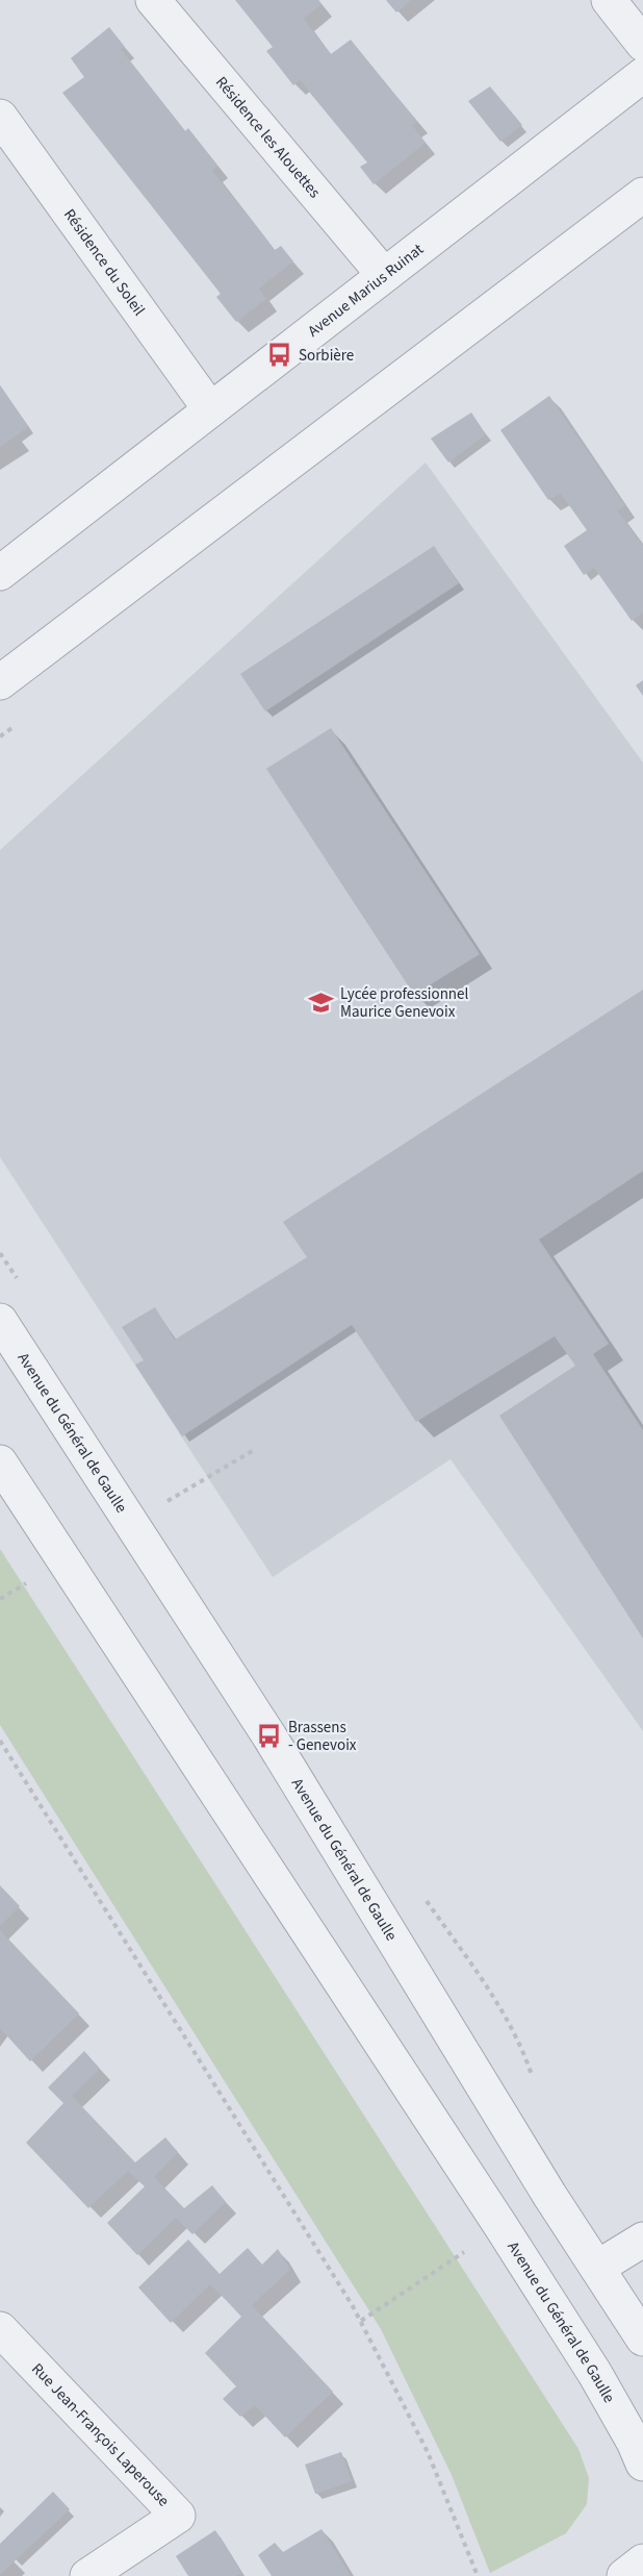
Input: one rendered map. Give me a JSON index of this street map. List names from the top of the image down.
{
  "streets": {
    "street": [
      "Résidence les Alouettes",
      "Résidence du Soleil",
      "Avenue Marius Ruinat",
      "Avenue du Général de Gaulle",
      "Rue Jean-François Laperouse"
    ]
  },
  "crossings": [
    ["Résidence les Alouettes", "Avenue Marius Ruinat"],
    ["Résidence du Soleil", "Avenue Marius Ruinat"]
  ],
  "places": {
    "bus stop": ["Sorbière", "Brassens - Genevoix"],
    "school or university": ["Lycée professionnel Maurice Genevoix"]
  }
}
